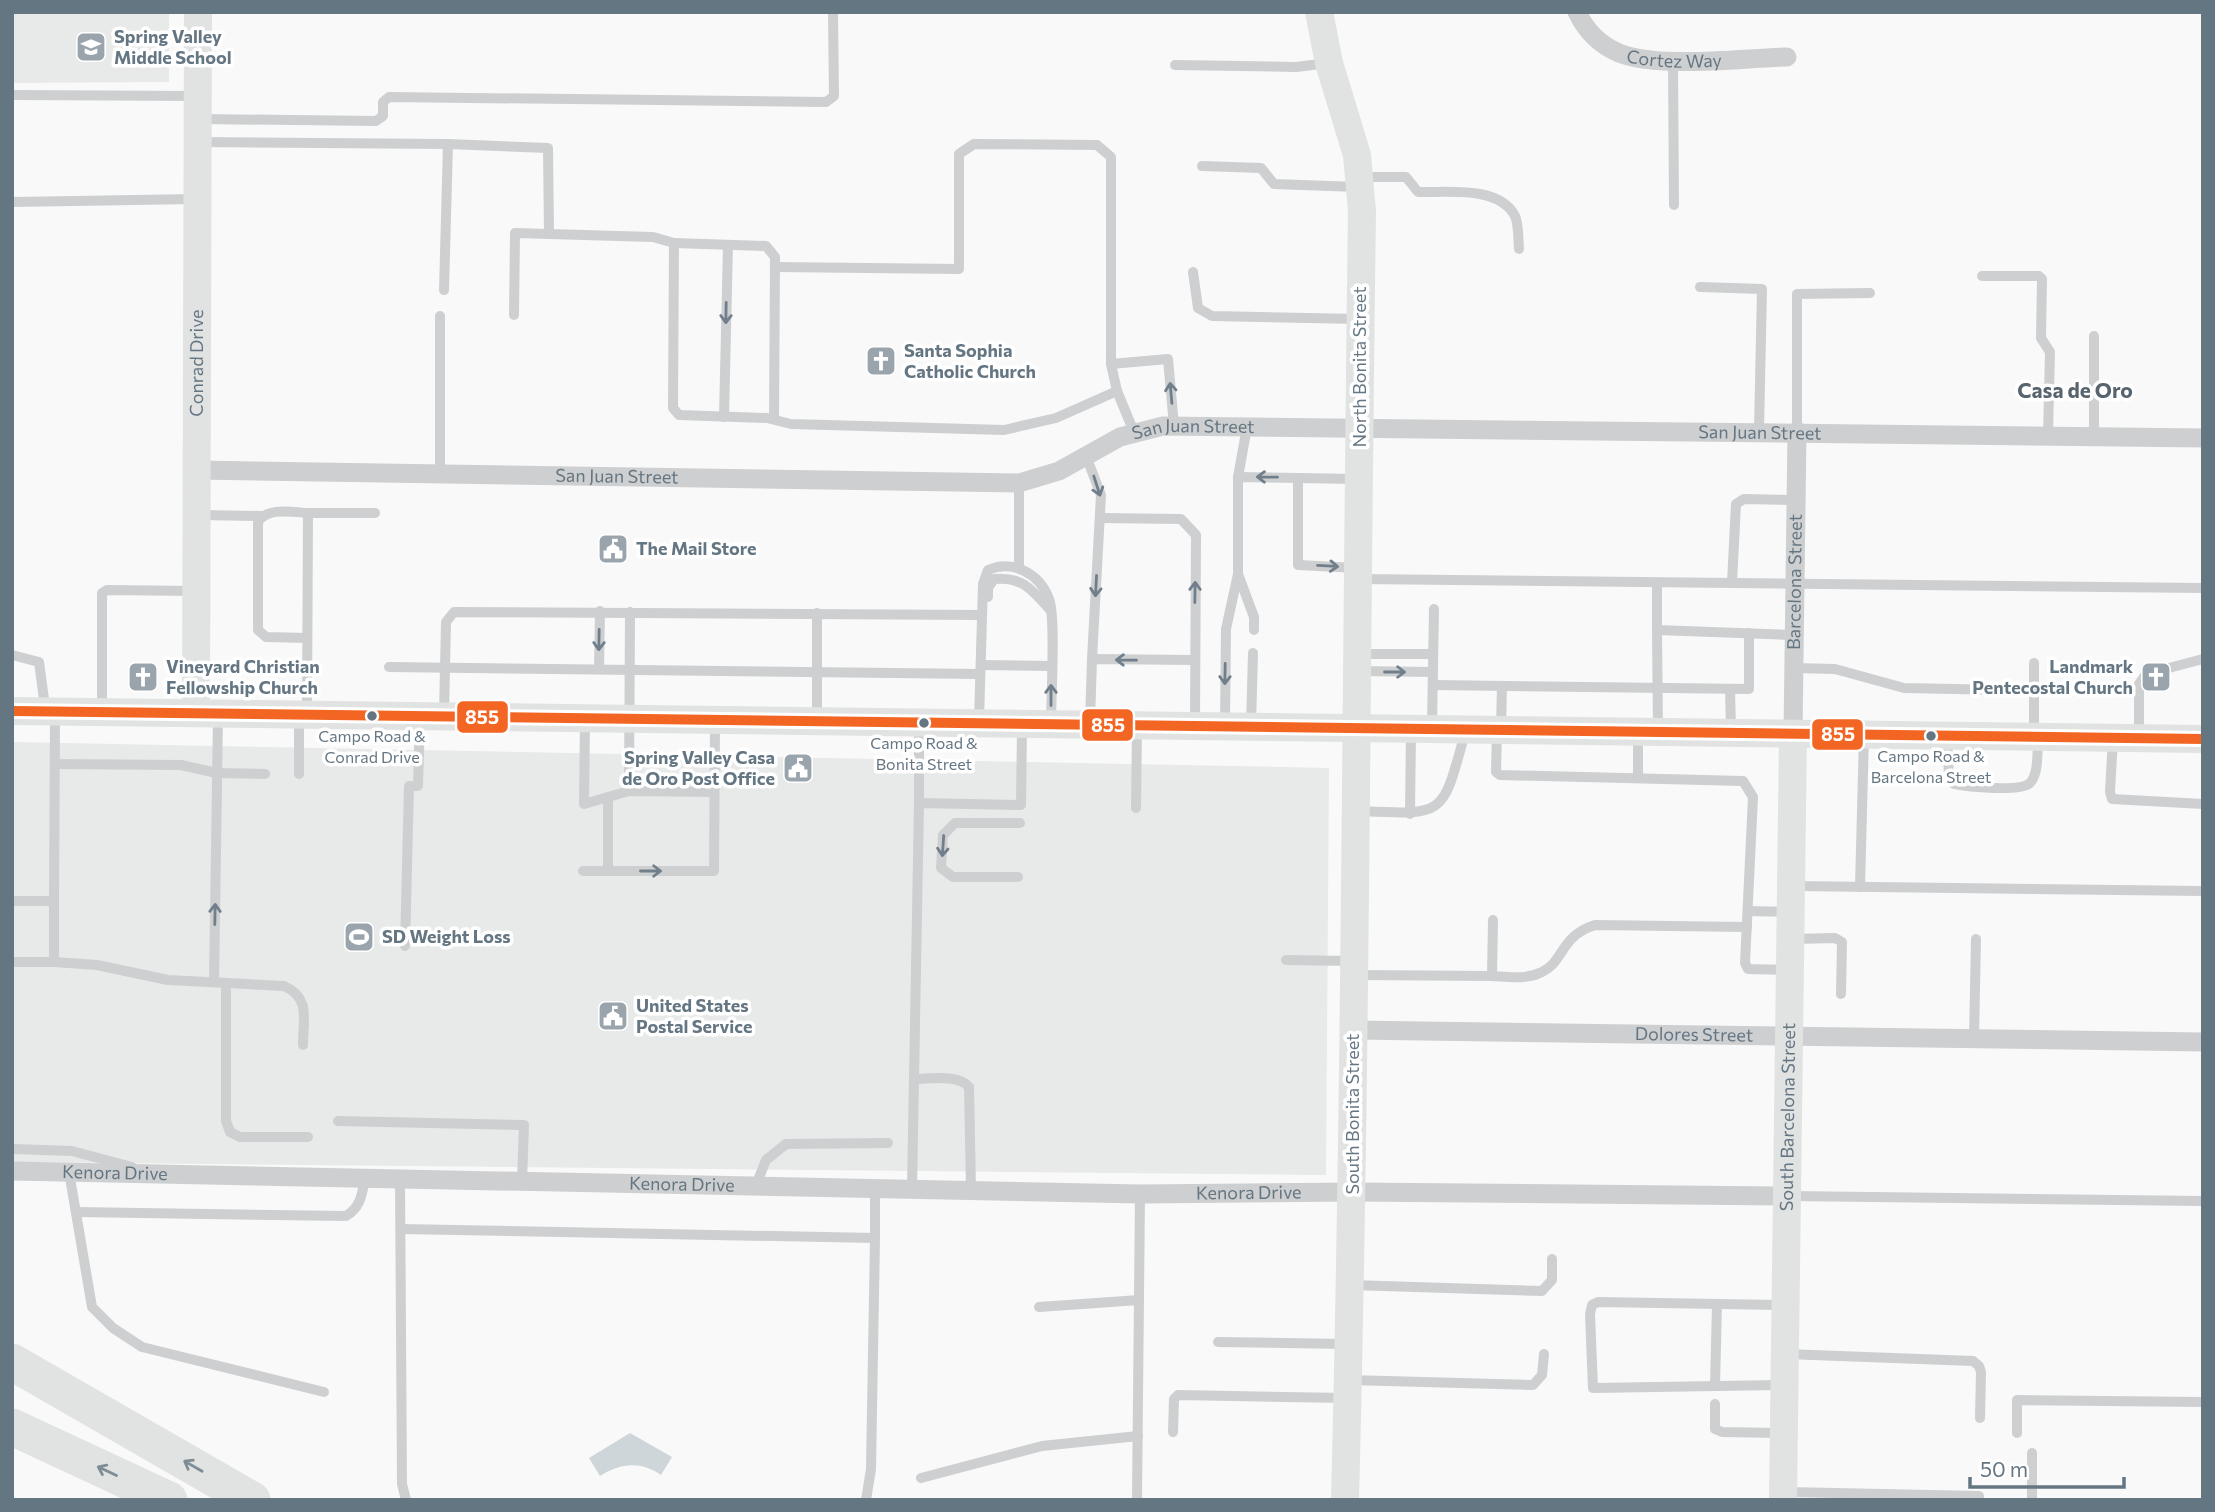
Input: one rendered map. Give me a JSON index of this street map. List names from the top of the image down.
{
  "streets": {
    "main road": [
      "Conrad Drive",
      "North Bonita Street",
      "South Bonita Street",
      "South Barcelona Street"
    ],
    "street": [
      "Cortez Way",
      "San Juan Street",
      "Barcelona Street",
      "Dolores Street",
      "Kenora Drive"
    ]
  },
  "crossings": [
    ["Conrad Drive", "San Juan Street"],
    ["North Bonita Street", "San Juan Street"],
    ["North Bonita Street", "South Bonita Street"],
    ["San Juan Street", "Barcelona Street"],
    ["Barcelona Street", "South Barcelona Street"],
    ["Dolores Street", "South Bonita Street"],
    ["Dolores Street", "South Barcelona Street"],
    ["South Bonita Street", "Kenora Drive"],
    ["South Barcelona Street", "Kenora Drive"]
  ],
  "districts": ["Casa de Oro"],
  "places": {
    "school or university": ["Spring Valley Middle School"],
    "church": ["Santa Sophia Catholic Church", "Vineyard Christian Fellowship Church", "Landmark Pentecostal Church"],
    "public building": ["The Mail Store", "Spring Valley Casa de Oro Post Office", "United States Postal Service"],
    "other": ["Campo Road & Conrad Drive", "Campo Road & Bonita Street", "Campo Road & Barcelona Street"],
    "sports": ["SD Weight Loss"]
  },
  "lines": ["transit line 855"],
  "scale_bar": "50 m"
}
